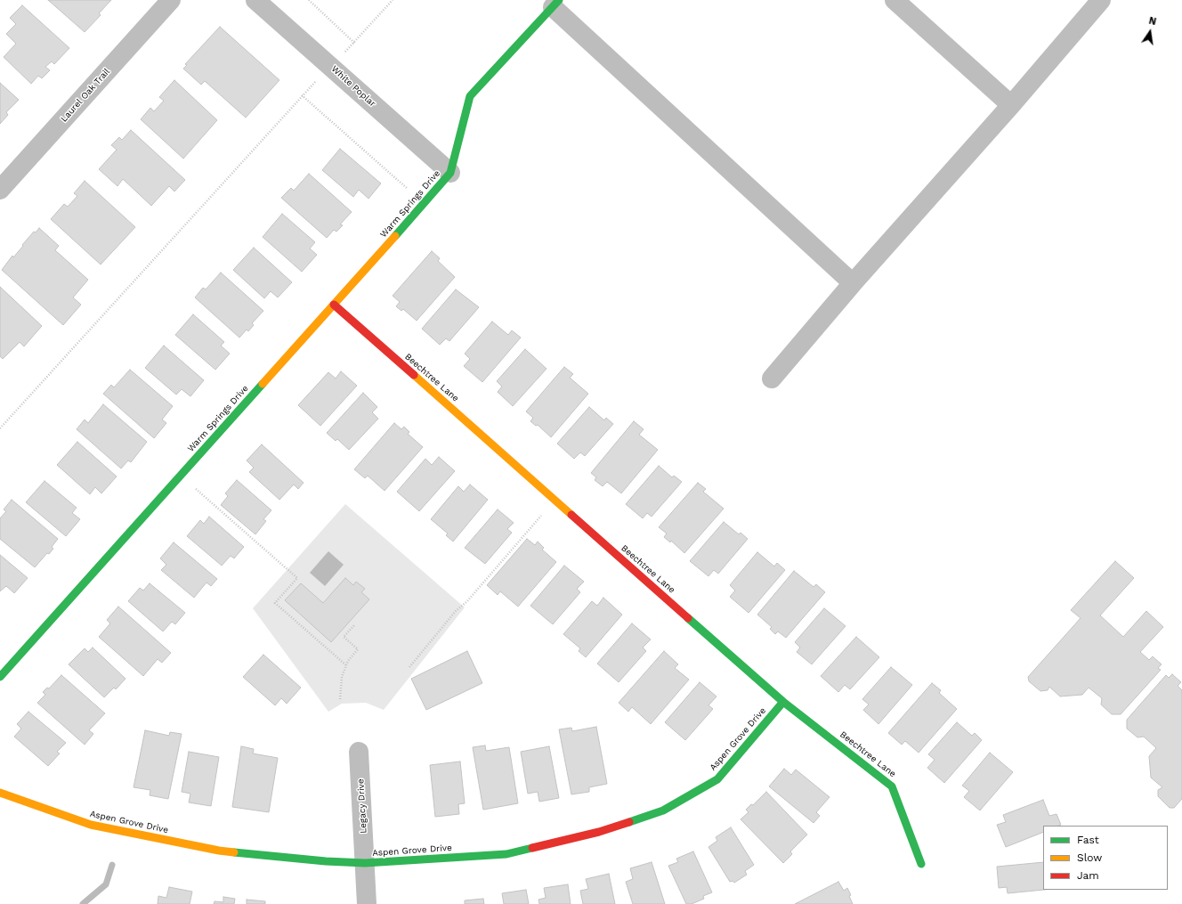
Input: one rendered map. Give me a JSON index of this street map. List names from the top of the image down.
{
  "streets": {
    "street": [
      "White Poplar",
      "Laurel Oak Trail",
      "Warm Springs Drive",
      "Beechtree Lane",
      "Aspen Grove Drive",
      "Legacy Drive"
    ]
  },
  "crossings": [
    ["White Poplar", "Warm Springs Drive"],
    ["Warm Springs Drive", "Beechtree Lane"],
    ["Beechtree Lane", "Aspen Grove Drive"],
    ["Aspen Grove Drive", "Legacy Drive"]
  ],
  "legend": ["Fast", "Slow", "Jam"],
  "north": "top"
}
